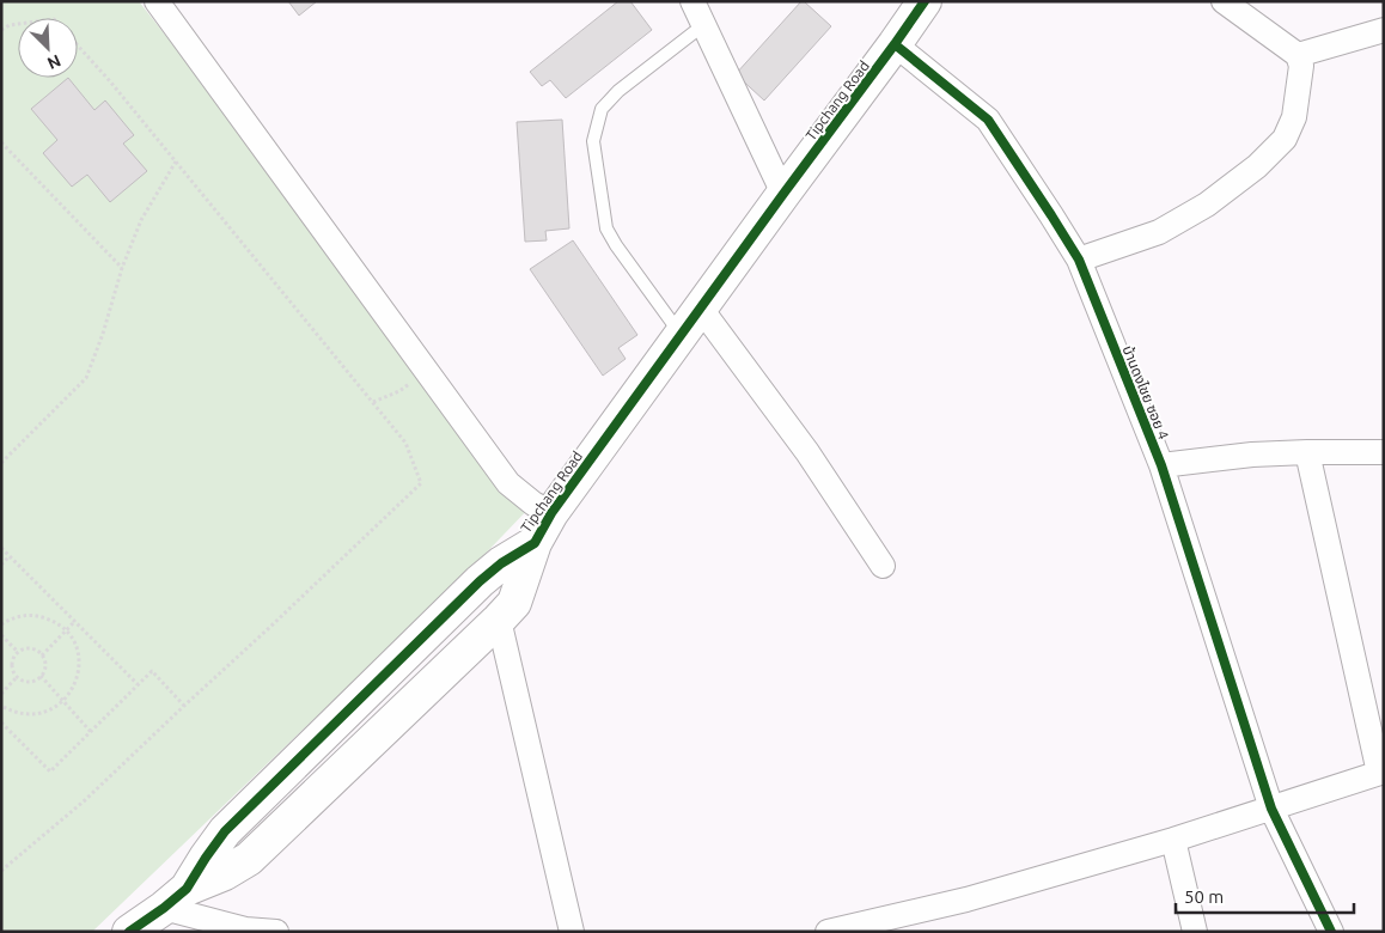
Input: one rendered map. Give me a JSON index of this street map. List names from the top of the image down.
{
  "streets": {
    "street": ["Tipchang Road", "บ้านดงไชย ซอย 4"]
  },
  "crossings": [
    ["Tipchang Road", "บ้านดงไชย ซอย 4"]
  ],
  "scale_bar": "50 m",
  "north": "bottom right"
}
